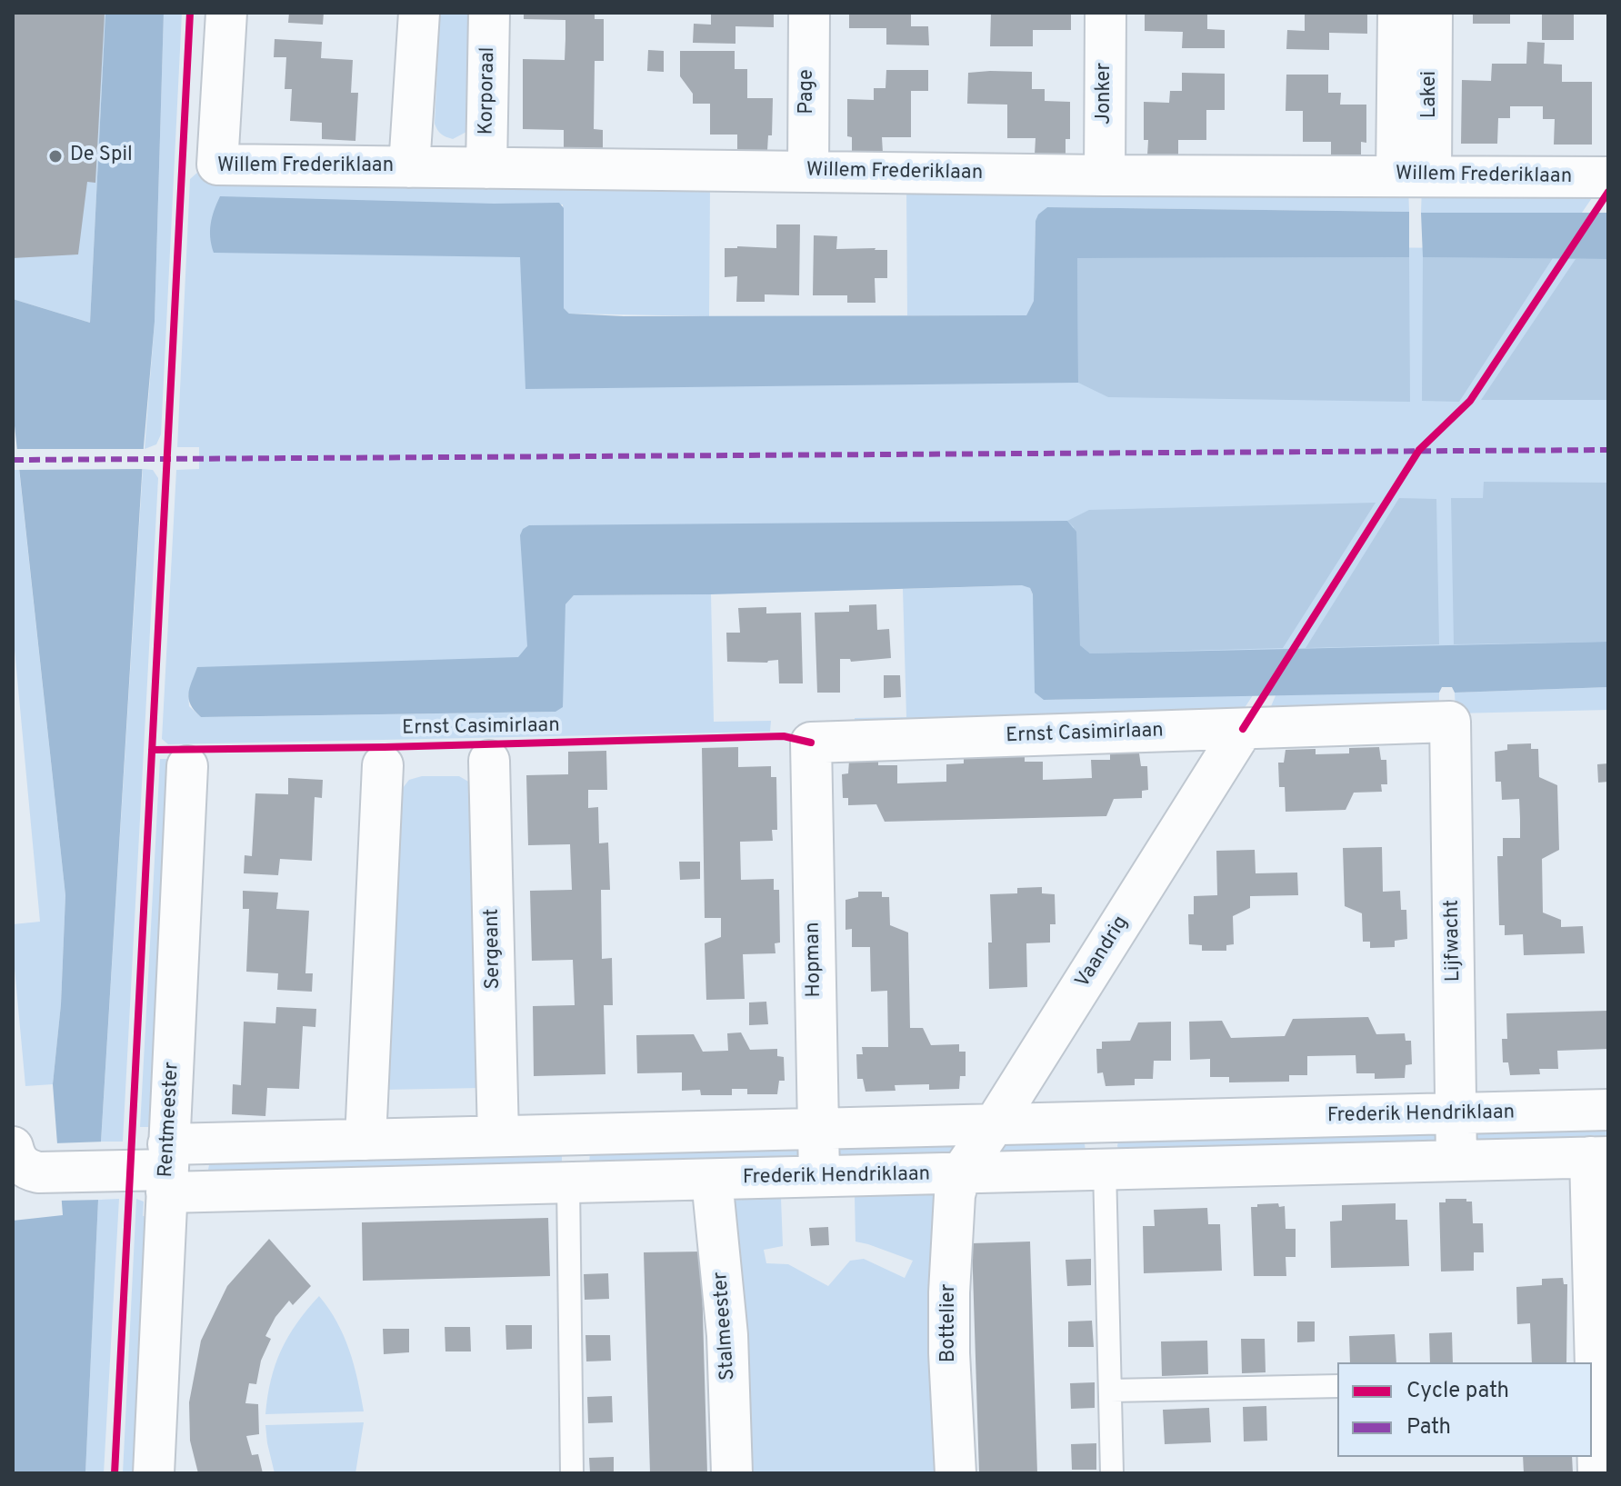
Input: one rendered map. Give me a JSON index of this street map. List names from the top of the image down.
{
  "streets": {
    "street": [
      "Korporaal",
      "Page",
      "Jonker",
      "Lakei",
      "Willem Frederiklaan",
      "Ernst Casimirlaan",
      "Lijfwacht",
      "Sergeant",
      "Vaandrig",
      "Hopman",
      "Frederik Hendriklaan",
      "Rentmeester",
      "Bottelier",
      "Stalmeester"
    ]
  },
  "crossings": [
    ["Korporaal", "Willem Frederiklaan"],
    ["Page", "Willem Frederiklaan"],
    ["Jonker", "Willem Frederiklaan"],
    ["Lakei", "Willem Frederiklaan"],
    ["Ernst Casimirlaan", "Lijfwacht"],
    ["Ernst Casimirlaan", "Vaandrig"],
    ["Ernst Casimirlaan", "Hopman"],
    ["Lijfwacht", "Frederik Hendriklaan"],
    ["Sergeant", "Frederik Hendriklaan"],
    ["Vaandrig", "Frederik Hendriklaan"],
    ["Vaandrig", "Bottelier"],
    ["Hopman", "Frederik Hendriklaan"],
    ["Frederik Hendriklaan", "Rentmeester"],
    ["Frederik Hendriklaan", "Bottelier"],
    ["Frederik Hendriklaan", "Stalmeester"]
  ],
  "places": ["De Spil"],
  "legend": ["Cycle path", "Path"]
}
